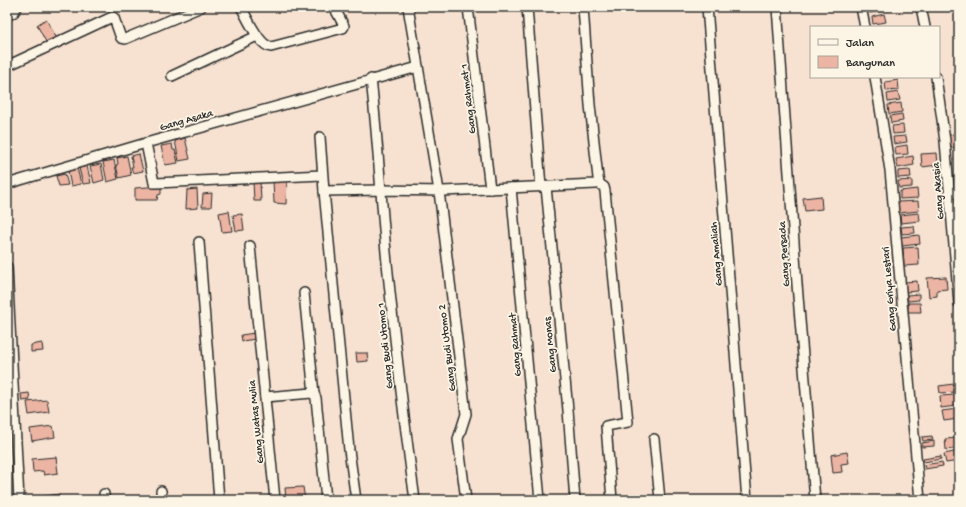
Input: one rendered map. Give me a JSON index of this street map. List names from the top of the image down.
{
  "streets": {
    "street": [
      "Gang Rahmat 1",
      "Gang Asaka",
      "Gang Akasia",
      "Gang Amaliah",
      "Gang Persada",
      "Gang Griya Lestari",
      "Gang Rahmat",
      "Gang Monas",
      "Gang Budi Utomo 1",
      "Gang Budi Utomo 2",
      "Gang Watas Mulia"
    ]
  },
  "crossings": [
    ["Gang Asaka", "Gang Budi Utomo 1"],
    ["Gang Asaka", "Gang Budi Utomo 2"]
  ],
  "legend": ["Jalan", "Bangunan"]
}
